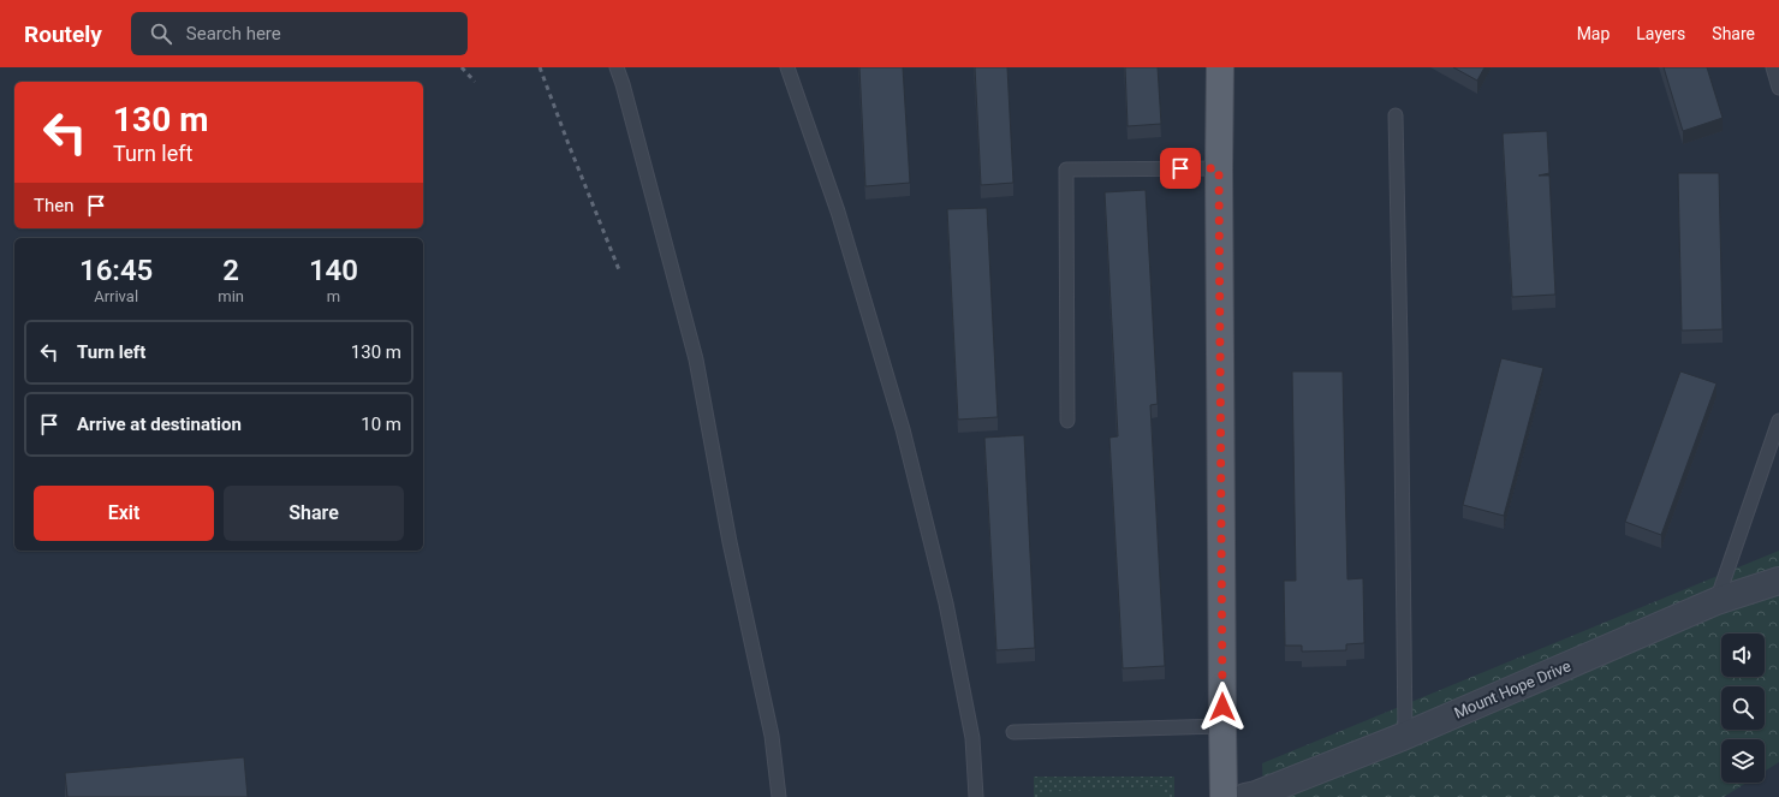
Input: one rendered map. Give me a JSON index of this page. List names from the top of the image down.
{
  "streets": {
    "street": ["Mount Hope Drive"]
  },
  "page": {
    "header": "Routely",
    "search": "Search here",
    "nav": ["Map", "Layers", "Share"],
    "turn": ["130 m", "Turn left"],
    "then": "Then",
    "eta": [
      "16:45",
      "Arrival",
      "2",
      "min",
      "140",
      "m"
    ],
    "list": [
      {
        "name": "Turn left",
        "value": "130 m"
      },
      {
        "name": "Arrive at destination",
        "value": "10 m"
      }
    ],
    "buttons": ["Exit", "Share"]
  }
}
